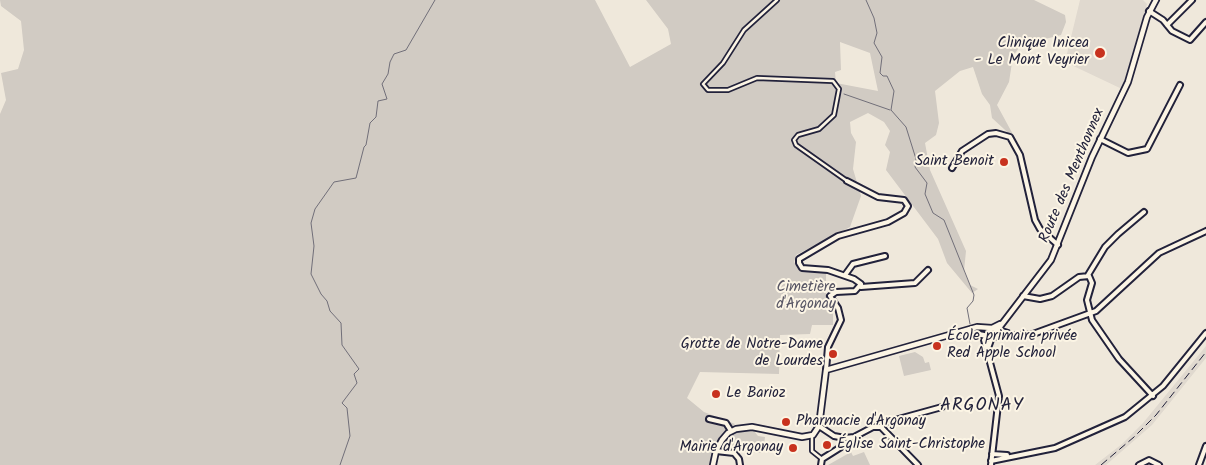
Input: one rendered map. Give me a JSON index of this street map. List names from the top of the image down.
{
  "streets": {
    "street": ["Route des Menthonnex"]
  },
  "districts": ["ARGONAY"],
  "parks": ["Cimetière d'Argonay"],
  "places": [
    "Clinique Inicea - Le Mont Veyrier",
    "Saint Benoit",
    "École primaire privée Red Apple School",
    "Grotte de Notre-Dame de Lourdes",
    "Le Barioz",
    "Pharmacie d'Argonay",
    "Église Saint-Christophe",
    "Mairie d'Argonay"
  ]
}
